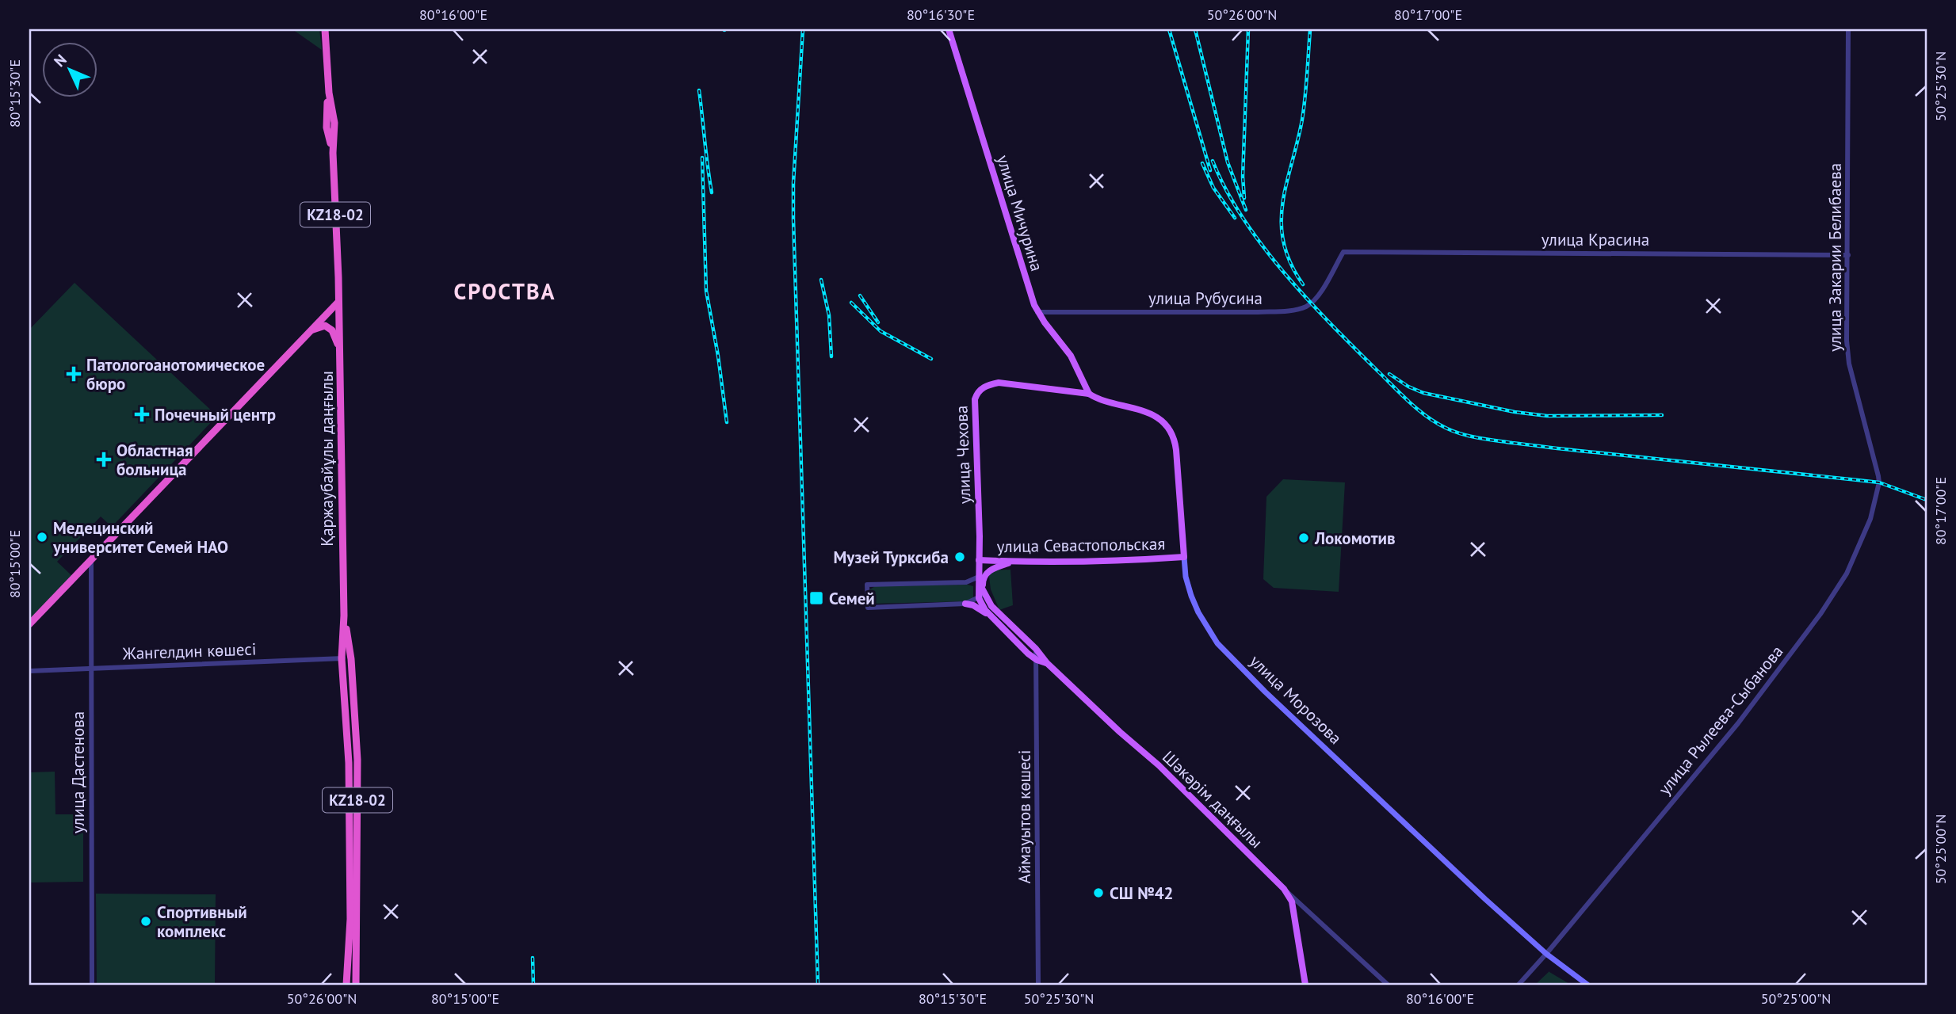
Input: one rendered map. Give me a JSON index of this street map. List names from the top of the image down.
{
  "streets": {
    "highway": ["KZ18-02", "Қаржаубайұлы даңғылы"],
    "main road": [
      "улица Мичурина",
      "улица Чехова",
      "улица Севастопольская",
      "улица Морозова",
      "Шәкәрім даңғылы"
    ],
    "street": [
      "улица Красина",
      "улица Закарии Белибаева",
      "улица Рубусина",
      "Жангелдин көшесі",
      "улица Рылеева-Сыбанова",
      "улица Дастенова",
      "Аймауытов көшесі"
    ]
  },
  "crossings": [
    ["улица Мичурина", "улица Рубусина"],
    ["улица Мичурина", "улица Чехова"],
    ["улица Мичурина", "улица Морозова"],
    ["KZ18-02", "Қаржаубайұлы даңғылы"],
    ["улица Красина", "улица Закарии Белибаева"],
    ["улица Красина", "улица Рубусина"],
    ["улица Закарии Белибаева", "улица Рылеева-Сыбанова"],
    ["улица Чехова", "улица Севастопольская"],
    ["улица Чехова", "улица Морозова"],
    ["улица Чехова", "Шәкәрім даңғылы"],
    ["Қаржаубайұлы даңғылы", "Жангелдин көшесі"],
    ["улица Севастопольская", "улица Морозова"],
    ["Жангелдин көшесі", "улица Дастенова"],
    ["улица Морозова", "улица Рылеева-Сыбанова"],
    ["Шәкәрім даңғылы", "Аймауытов көшесі"]
  ],
  "districts": ["СРОСТВА"],
  "places": {
    "health": ["Патологоанотомическое бюро", "Почечный центр", "Областная больница"],
    "other": [
      "Медецинский университет Семей НАО",
      "Локомотив",
      "Музей Турксиба",
      "СШ №42",
      "Спортивный комплекс"
    ],
    "transit": ["Семей"]
  },
  "north": "top left",
  "coordinates": [
    "80°16'00\"E",
    "80°16'30\"E",
    "50°26'00\"N",
    "80°17'00\"E",
    "50°25'30\"N",
    "80°15'30\"E",
    "80°15'00\"E",
    "50°25'00\"N"
  ]
}
